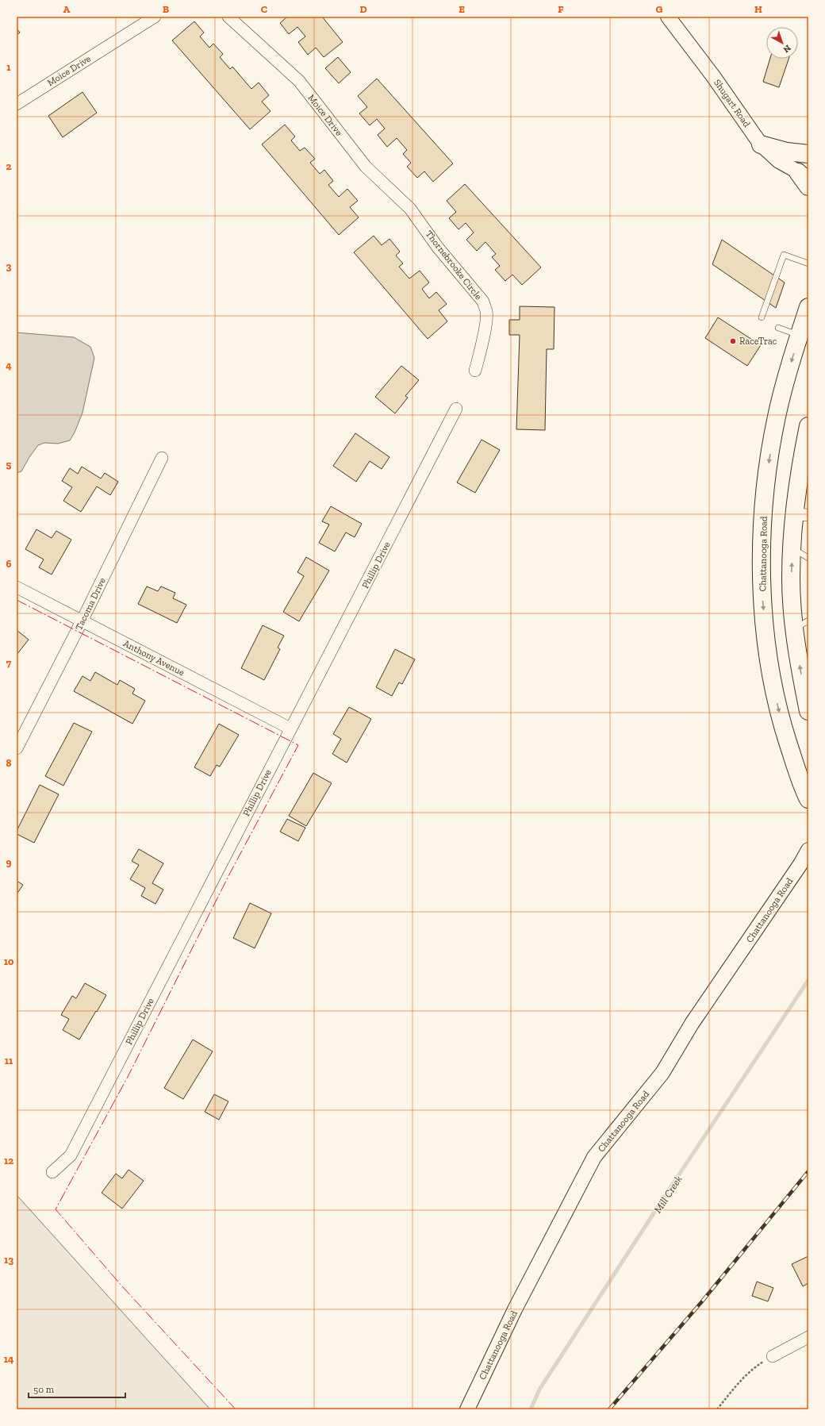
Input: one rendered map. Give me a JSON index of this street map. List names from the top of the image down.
{
  "streets": {
    "main road": ["Chattanooga Road"],
    "street": [
      "Moice Drive",
      "Shugart Road",
      "Thornebrooke Circle",
      "Phillip Drive",
      "Tacoma Drive",
      "Anthony Avenue"
    ]
  },
  "crossings": [
    ["Moice Drive", "Thornebrooke Circle"],
    ["Phillip Drive", "Anthony Avenue"],
    ["Tacoma Drive", "Anthony Avenue"]
  ],
  "water": ["Mill Creek"],
  "places": ["RaceTrac"],
  "scale_bar": "50 m",
  "north": "bottom right",
  "grid": {
    "columns": [
      "A",
      "B",
      "C",
      "D",
      "E",
      "F",
      "G",
      "H"
    ],
    "rows": [
      "1",
      "2",
      "3",
      "4",
      "5",
      "6",
      "7",
      "8",
      "9",
      "10",
      "11",
      "12",
      "13",
      "14"
    ]
  }
}
